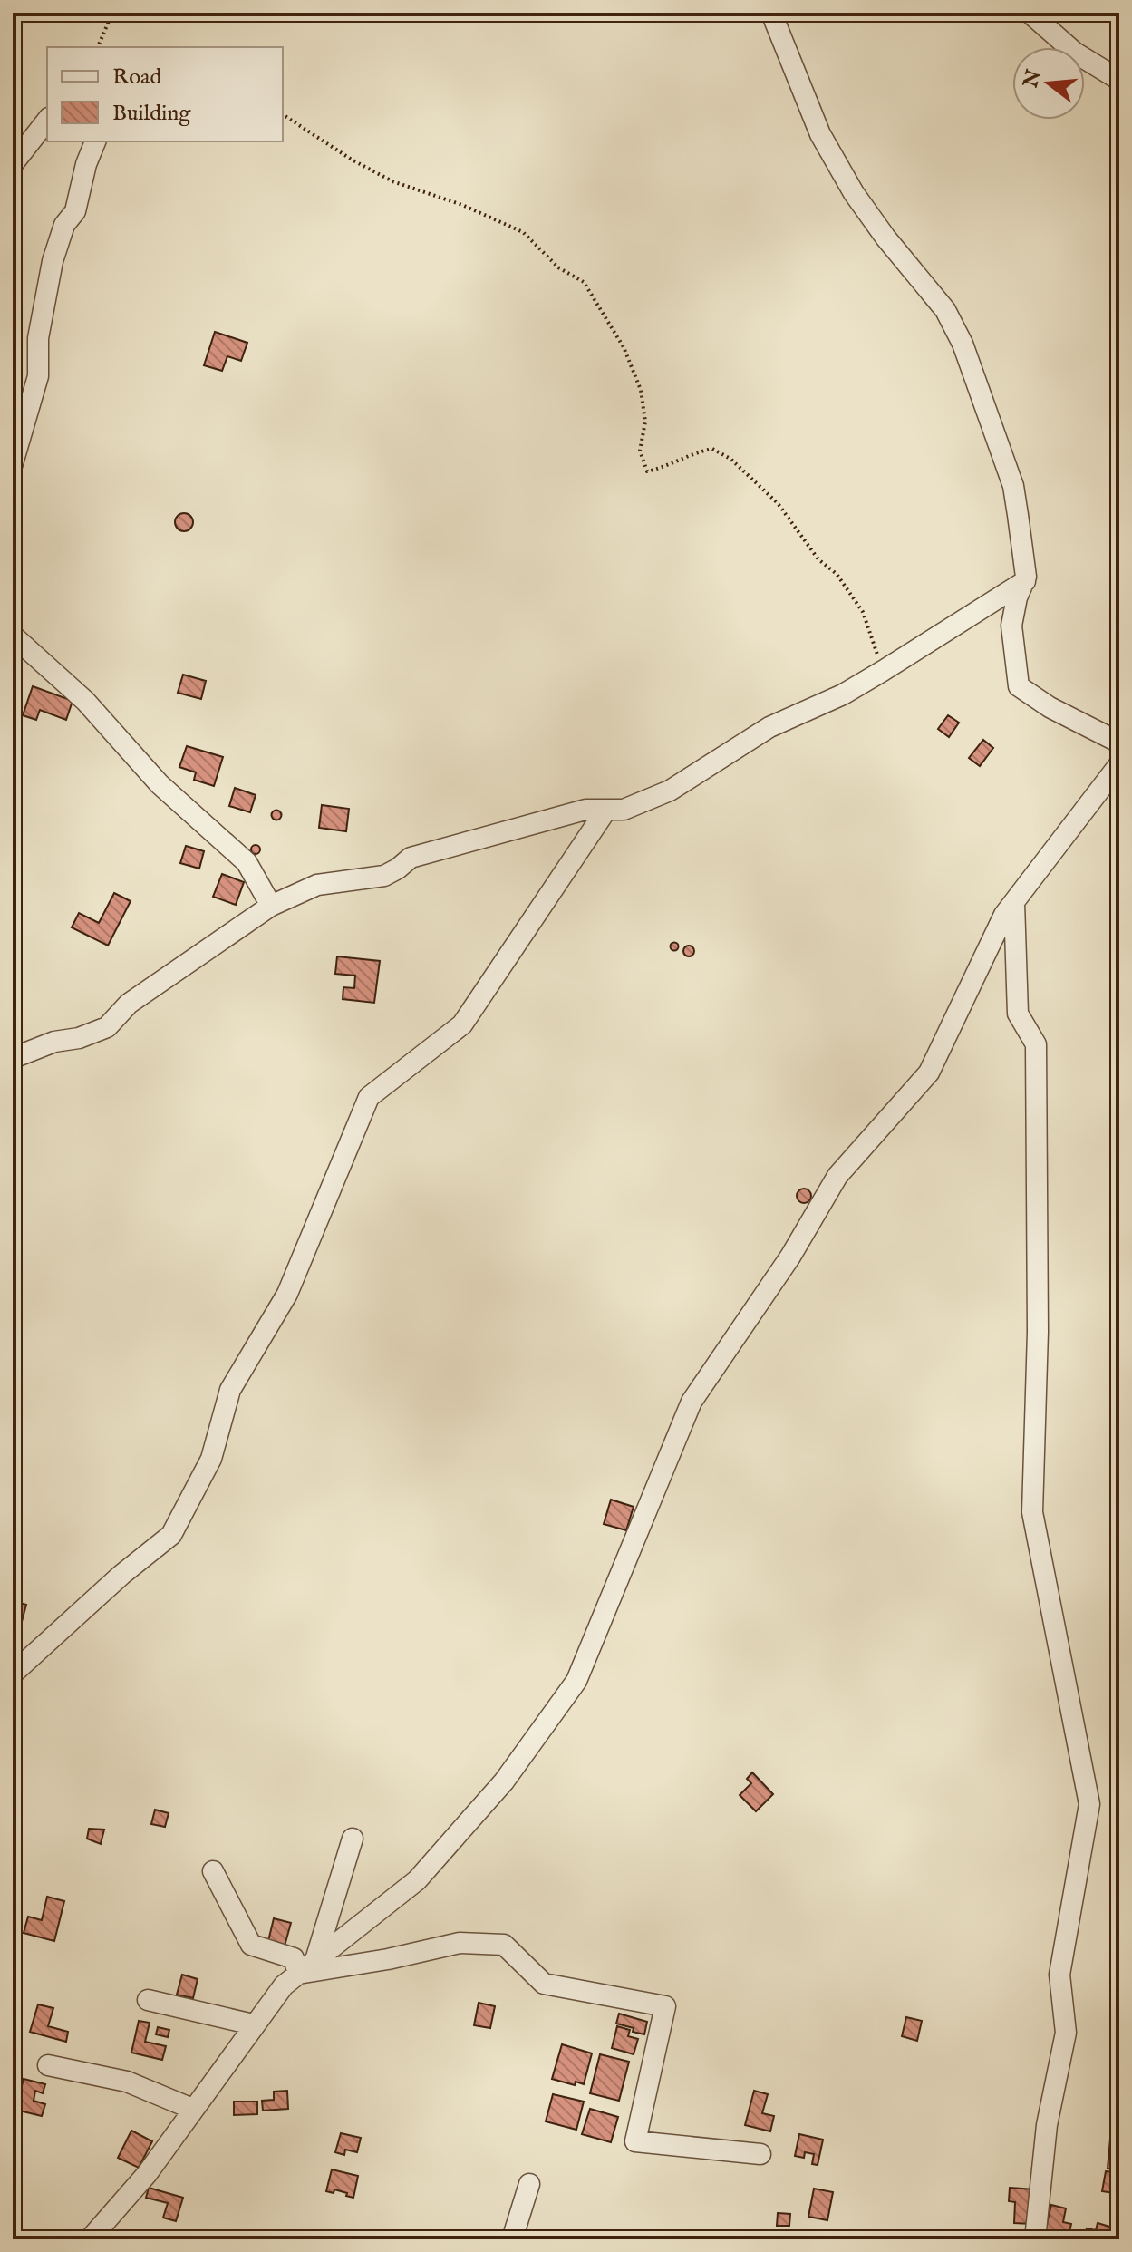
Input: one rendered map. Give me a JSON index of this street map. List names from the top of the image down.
{
  "legend": ["Road", "Building"],
  "north": "left"
}
